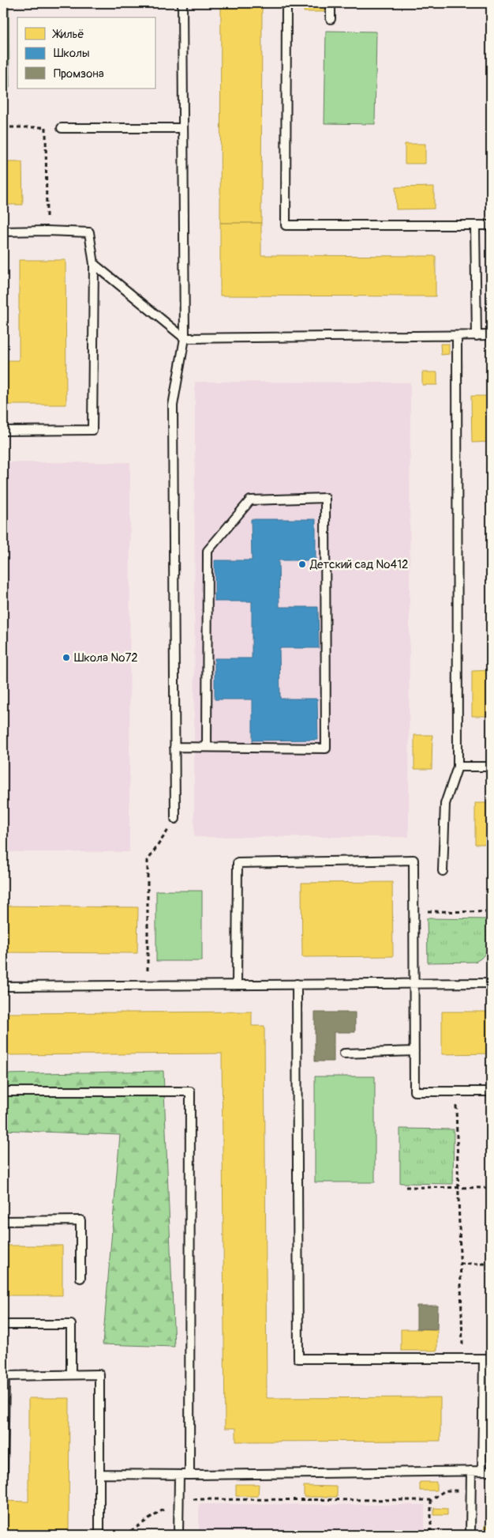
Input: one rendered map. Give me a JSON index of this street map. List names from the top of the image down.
{
  "places": ["Детский сад №412", "Школа №72"],
  "legend": ["Жильё", "Школы", "Промзона"]
}
